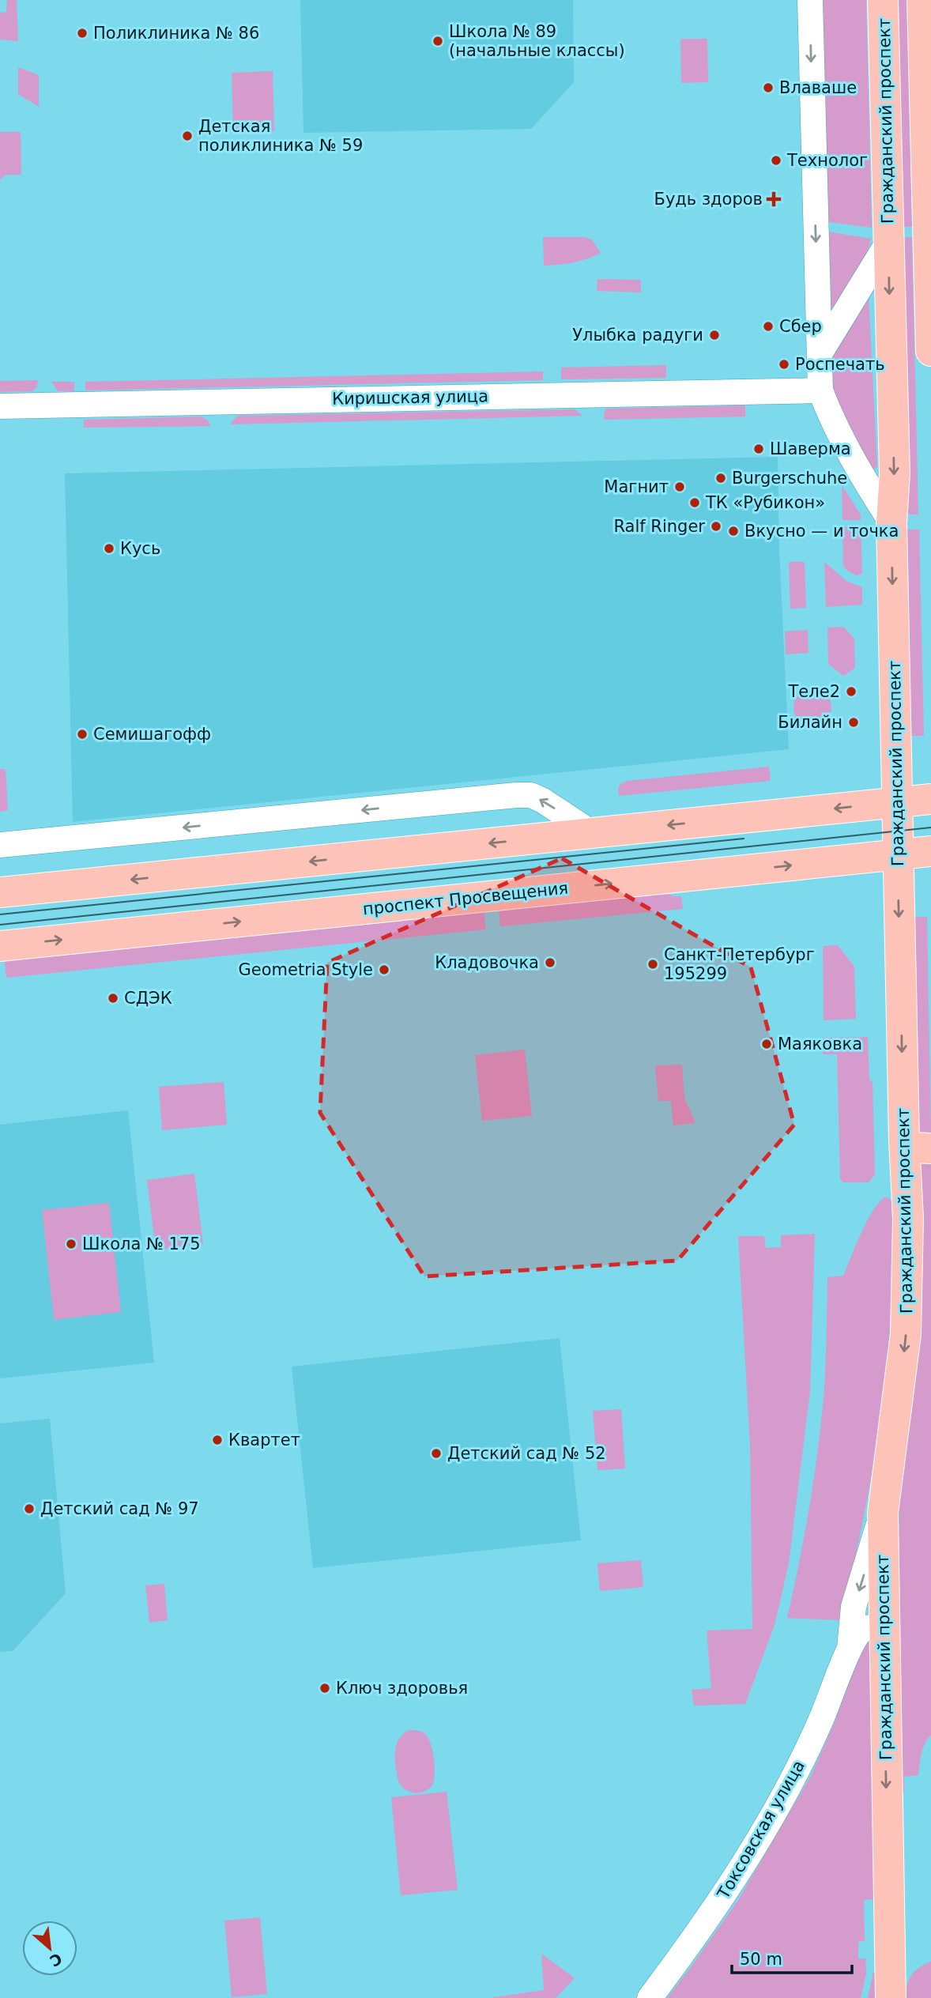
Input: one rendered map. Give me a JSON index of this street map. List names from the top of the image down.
{
  "streets": {
    "main road": ["Гражданский проспект", "проспект Просвещения"],
    "street": ["Киришская улица", "Токсовская улица"]
  },
  "crossings": [
    ["Гражданский проспект", "проспект Просвещения"],
    ["Гражданский проспект", "Токсовская улица"]
  ],
  "one_way": ["Гражданский проспект"],
  "places": {
    "other": [
      "Поликлиника № 86",
      "Школа № 89 (начальные классы)",
      "Влаваше",
      "Детская поликлиника № 59",
      "Технолог",
      "Сбер",
      "Улыбка радуги",
      "Роспечать",
      "Шаверма",
      "Burgerschuhe",
      "Магнит",
      "ТК «Рубикон»",
      "Ralf Ringer",
      "Вкусно — и точка",
      "Кусь",
      "Теле2",
      "Билайн",
      "Семишагофф",
      "Кладовочка",
      "Санкт-Петербург 195299",
      "Geometria Style",
      "СДЭК",
      "Маяковка",
      "Школа № 175",
      "Квартет",
      "Детский сад № 52",
      "Детский сад № 97",
      "Ключ здоровья"
    ],
    "health": ["Будь здоров"]
  },
  "scale_bar": "50 m",
  "north": "bottom right"
}
